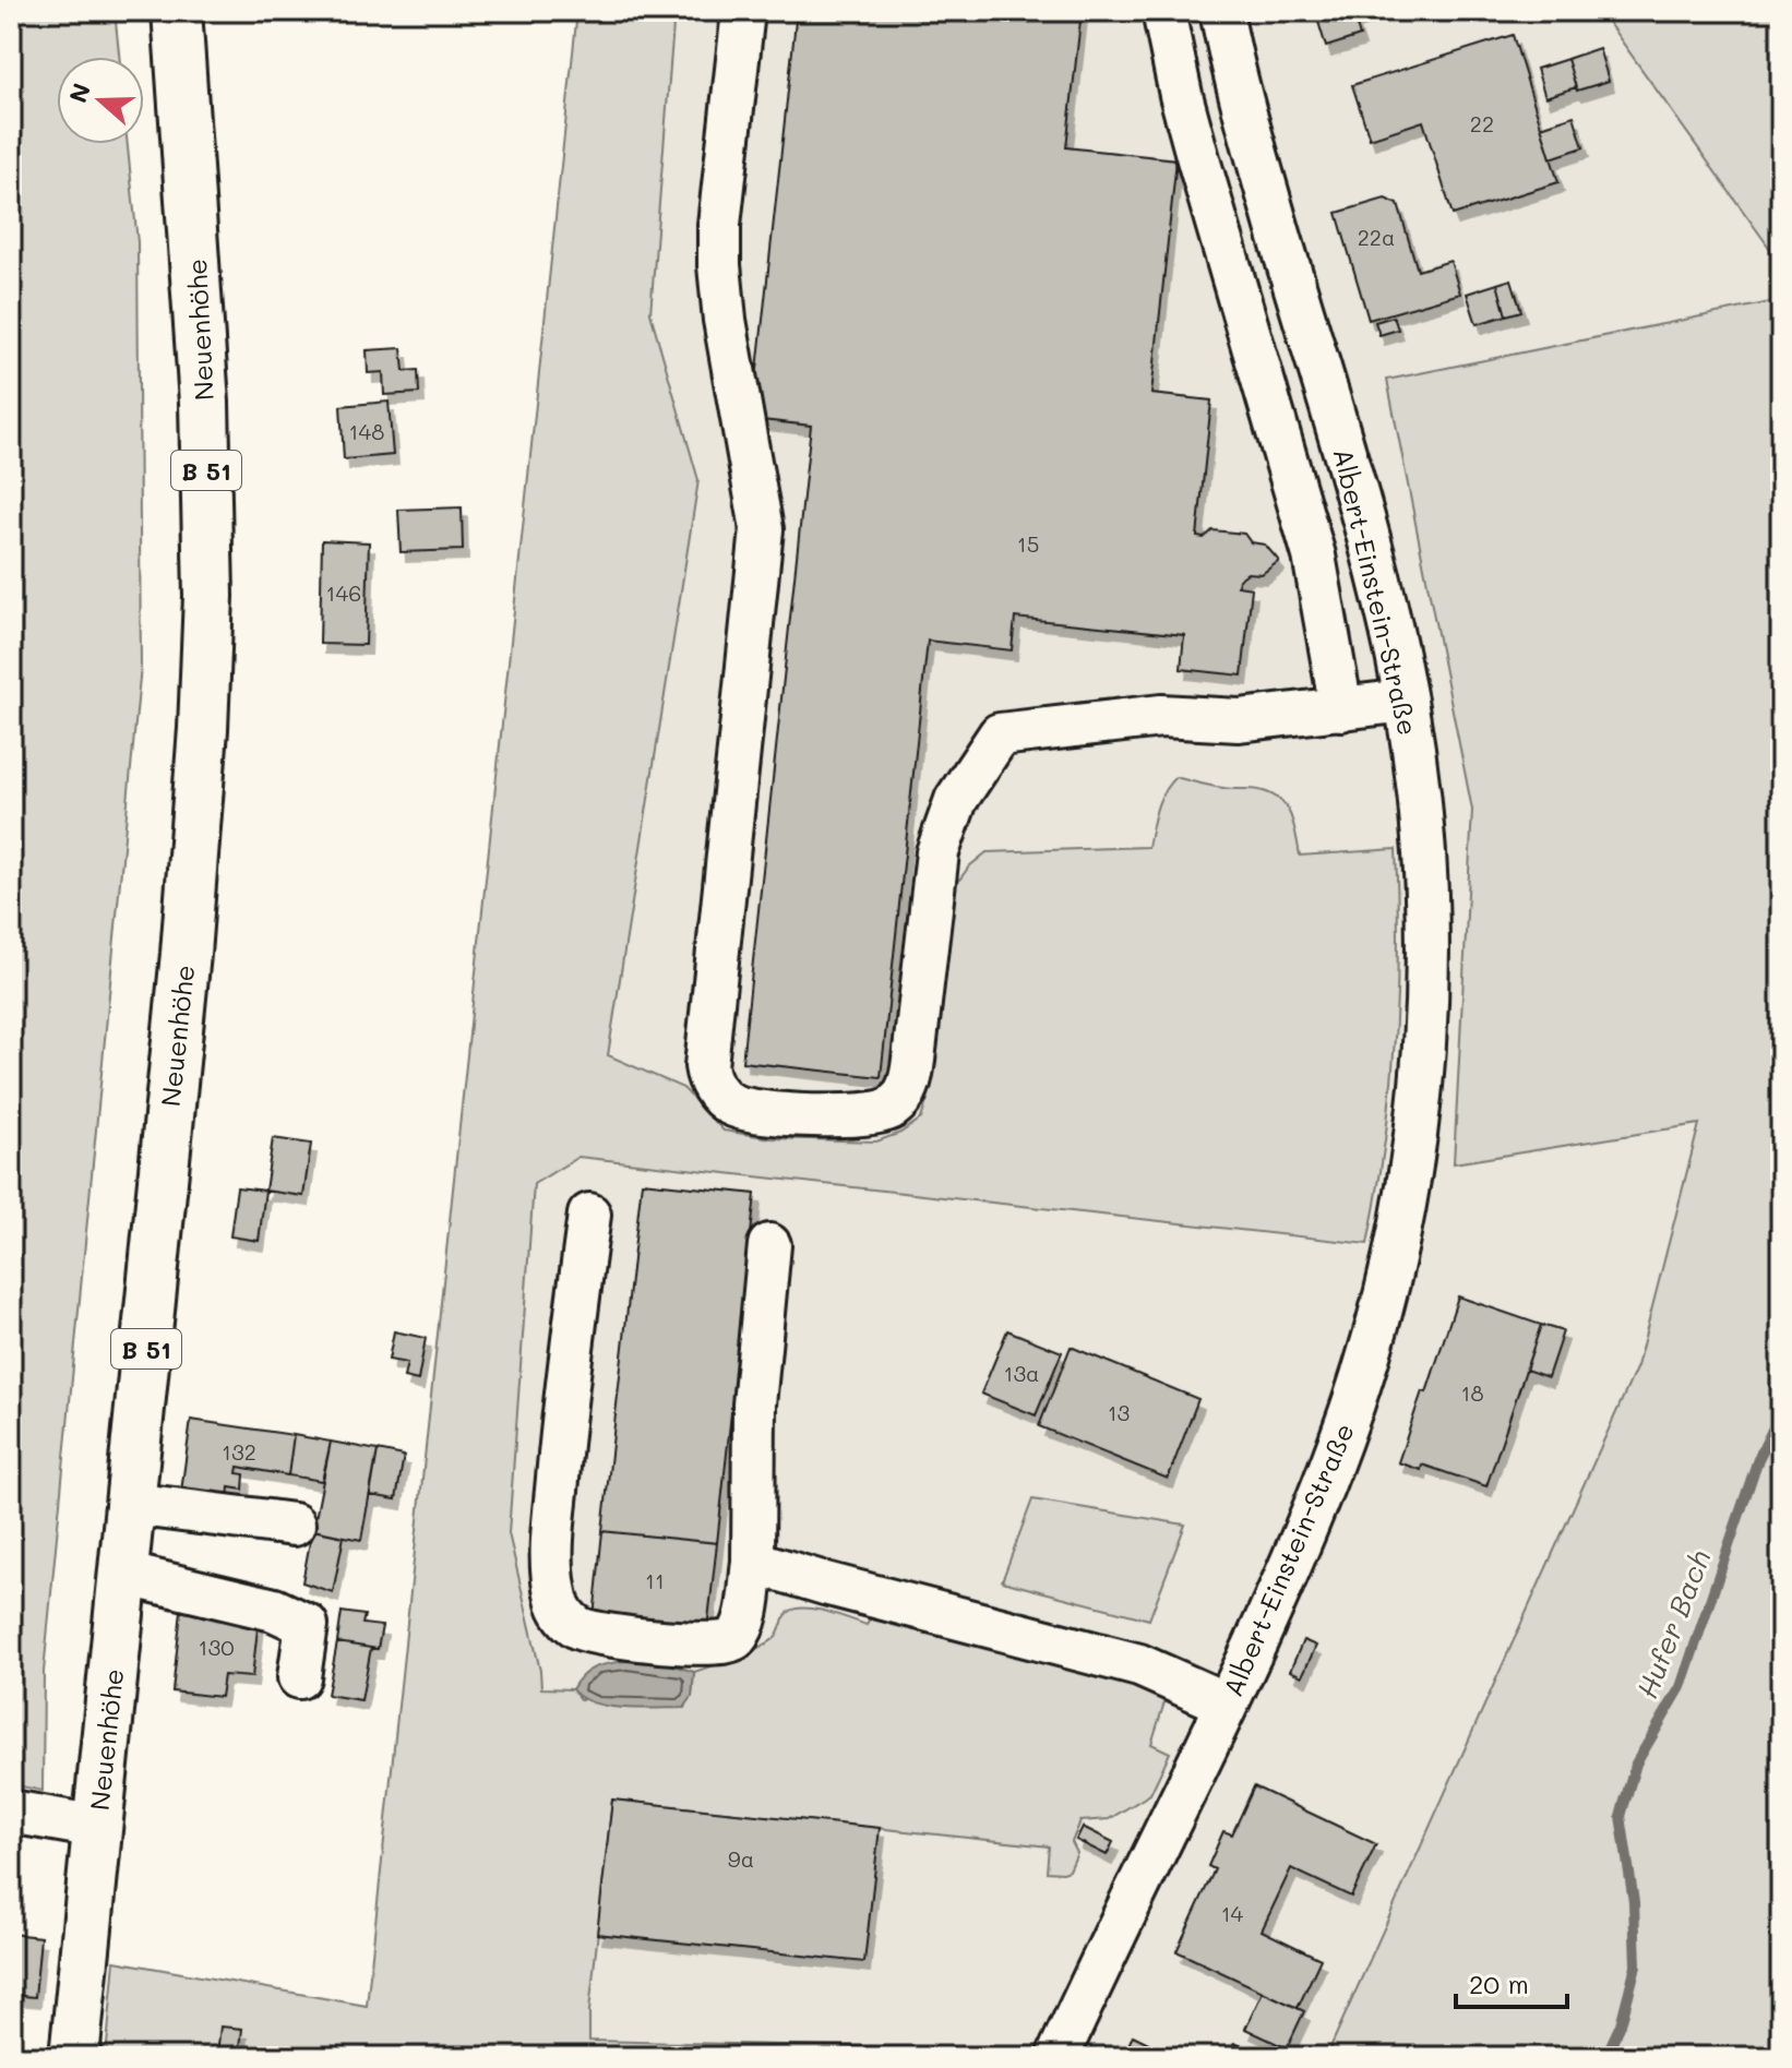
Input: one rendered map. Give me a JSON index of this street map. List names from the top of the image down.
{
  "streets": {
    "main road": ["Neuenhöhe", "B 51"],
    "street": ["Albert-Einstein-Straße"]
  },
  "water": ["Hufer Bach"],
  "house_numbers": [
    "22",
    "22a",
    "148",
    "15",
    "146",
    "13a",
    "18",
    "13",
    "132",
    "11",
    "130",
    "9a",
    "14"
  ],
  "scale_bar": "20 m",
  "north": "left"
}
